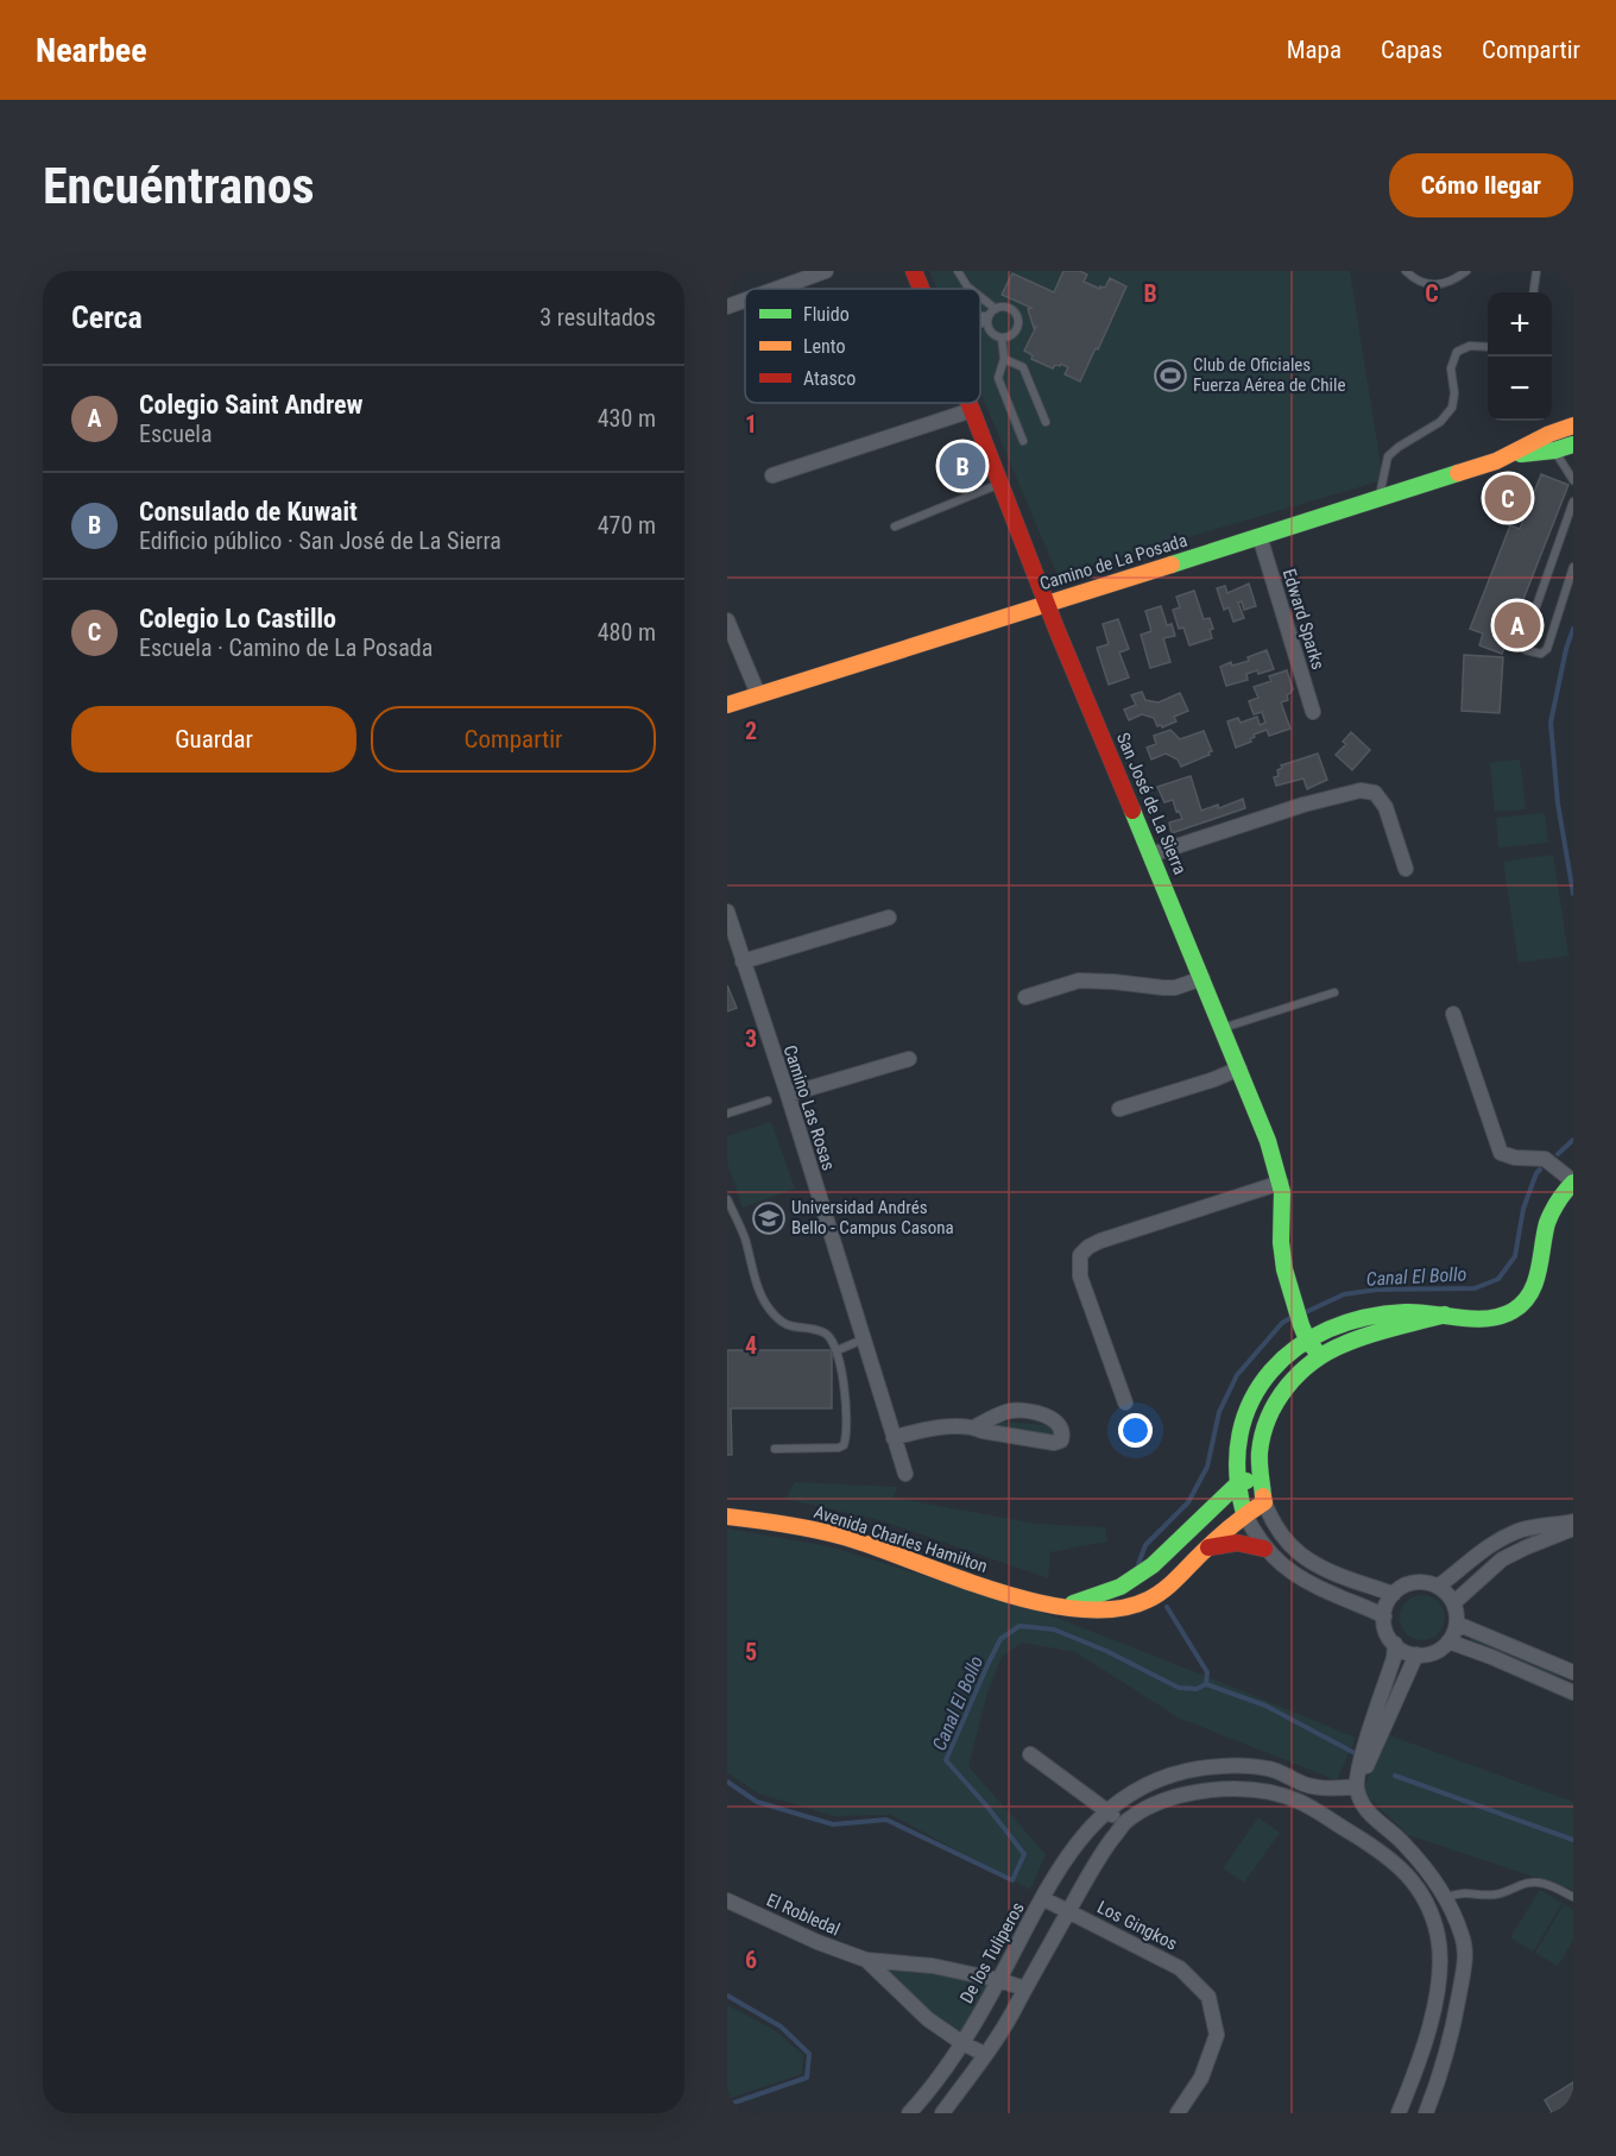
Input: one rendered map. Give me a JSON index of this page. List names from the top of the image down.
{
  "streets": {
    "street": [
      "Camino de La Posada",
      "Edward Sparks",
      "San José de La Sierra",
      "Camino Las Rosas",
      "Avenida Charles Hamilton",
      "El Robledal",
      "Los Gingkos",
      "De los Tuliperos"
    ]
  },
  "crossings": [
    ["Camino de La Posada", "Edward Sparks"],
    ["Camino de La Posada", "San José de La Sierra"],
    ["El Robledal", "De los Tuliperos"],
    ["Los Gingkos", "De los Tuliperos"]
  ],
  "water": ["Canal El Bollo"],
  "places": {
    "sports": ["Club de Oficiales Fuerza Aérea de Chile"],
    "school or university": ["Universidad Andrés Bello - Campus Casona"]
  },
  "legend": ["Fluido", "Lento", "Atasco"],
  "page": {
    "header": "Nearbee",
    "nav": ["Mapa", "Capas", "Compartir"],
    "buttons": [
      "Cómo llegar",
      ["Guardar", "Compartir"]
    ],
    "title": "Encuéntranos",
    "heading": ["Cerca", "3 resultados"],
    "map_buttons": ["+", "−"],
    "list": [
      {
        "mark": "A",
        "name": "Colegio Saint Andrew",
        "note": "Escuela",
        "value": "430 m"
      },
      {
        "mark": "B",
        "name": "Consulado de Kuwait",
        "note": "Edificio público · San José de La Sierra",
        "value": "470 m"
      },
      {
        "mark": "C",
        "name": "Colegio Lo Castillo",
        "note": "Escuela · Camino de La Posada",
        "value": "480 m"
      }
    ],
    "pins": ["B", "C", "A"]
  },
  "grid": {
    "columns": ["B", "C"],
    "rows": [
      "1",
      "2",
      "3",
      "4",
      "5",
      "6"
    ]
  }
}
